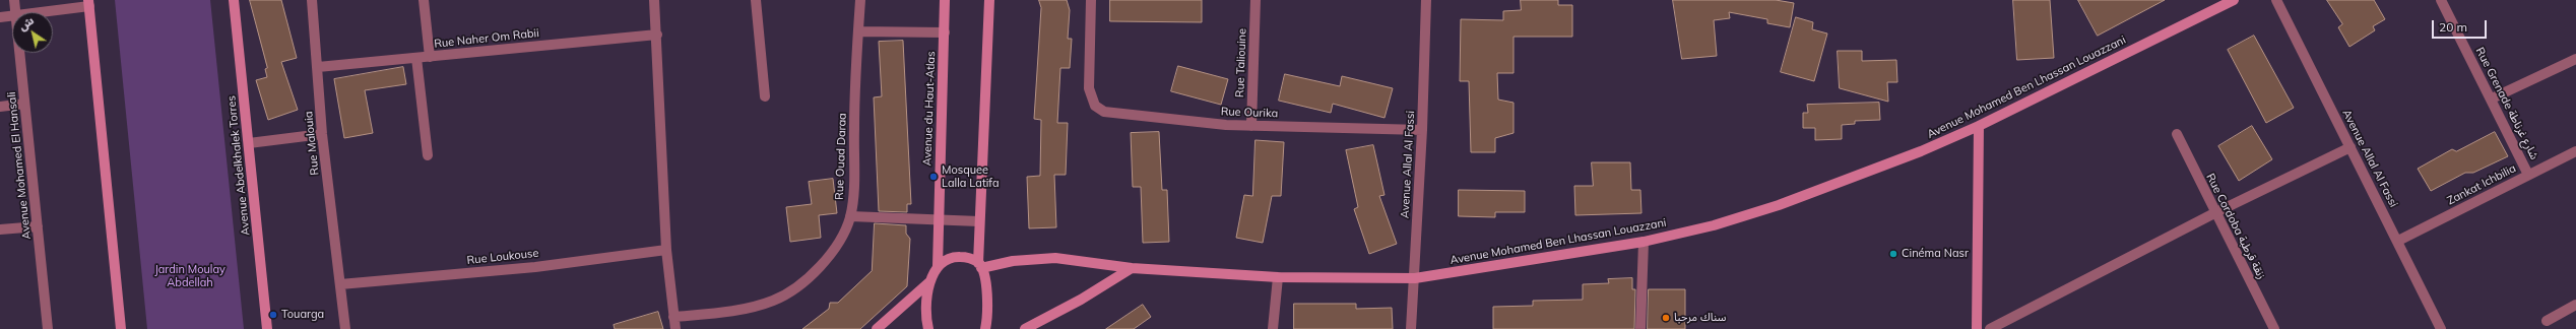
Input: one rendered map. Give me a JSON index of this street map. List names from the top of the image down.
{
  "streets": {
    "street": [
      "Rue Naher Om Rabii",
      "Rue Taliouine",
      "Avenue Mohamed Ben Lhassan Louazzani",
      "Rue Grenade شارع غرناطة",
      "Avenue du Haut-Atlas",
      "Rue Ourika",
      "Rue Malouia",
      "Rue Ouad Daraa",
      "Avenue Allal Al Fassi",
      "Avenue Mohamed El Hansali",
      "Avenue Abdelkhalek Torres",
      "Zankat Ichbilia",
      "Rue Cordoba زنقة قرطبة",
      "Rue Loukouse"
    ]
  },
  "crossings": [
    ["Rue Naher Om Rabii", "Rue Malouia"],
    ["Rue Taliouine", "Rue Ourika"],
    ["Avenue Mohamed Ben Lhassan Louazzani", "Avenue Allal Al Fassi"],
    ["Rue Grenade شارع غرناطة", "Zankat Ichbilia"],
    ["Rue Ourika", "Avenue Allal Al Fassi"],
    ["Rue Malouia", "Rue Loukouse"],
    ["Avenue Allal Al Fassi", "Zankat Ichbilia"]
  ],
  "parks": ["Jardin Moulay Abdellah"],
  "places": [
    "Mosquee Lalla Latifa",
    "Cinéma Nasr",
    "Touarga",
    "سناك مرحبا"
  ],
  "scale_bar": "20 m",
  "north": "top left"
}
